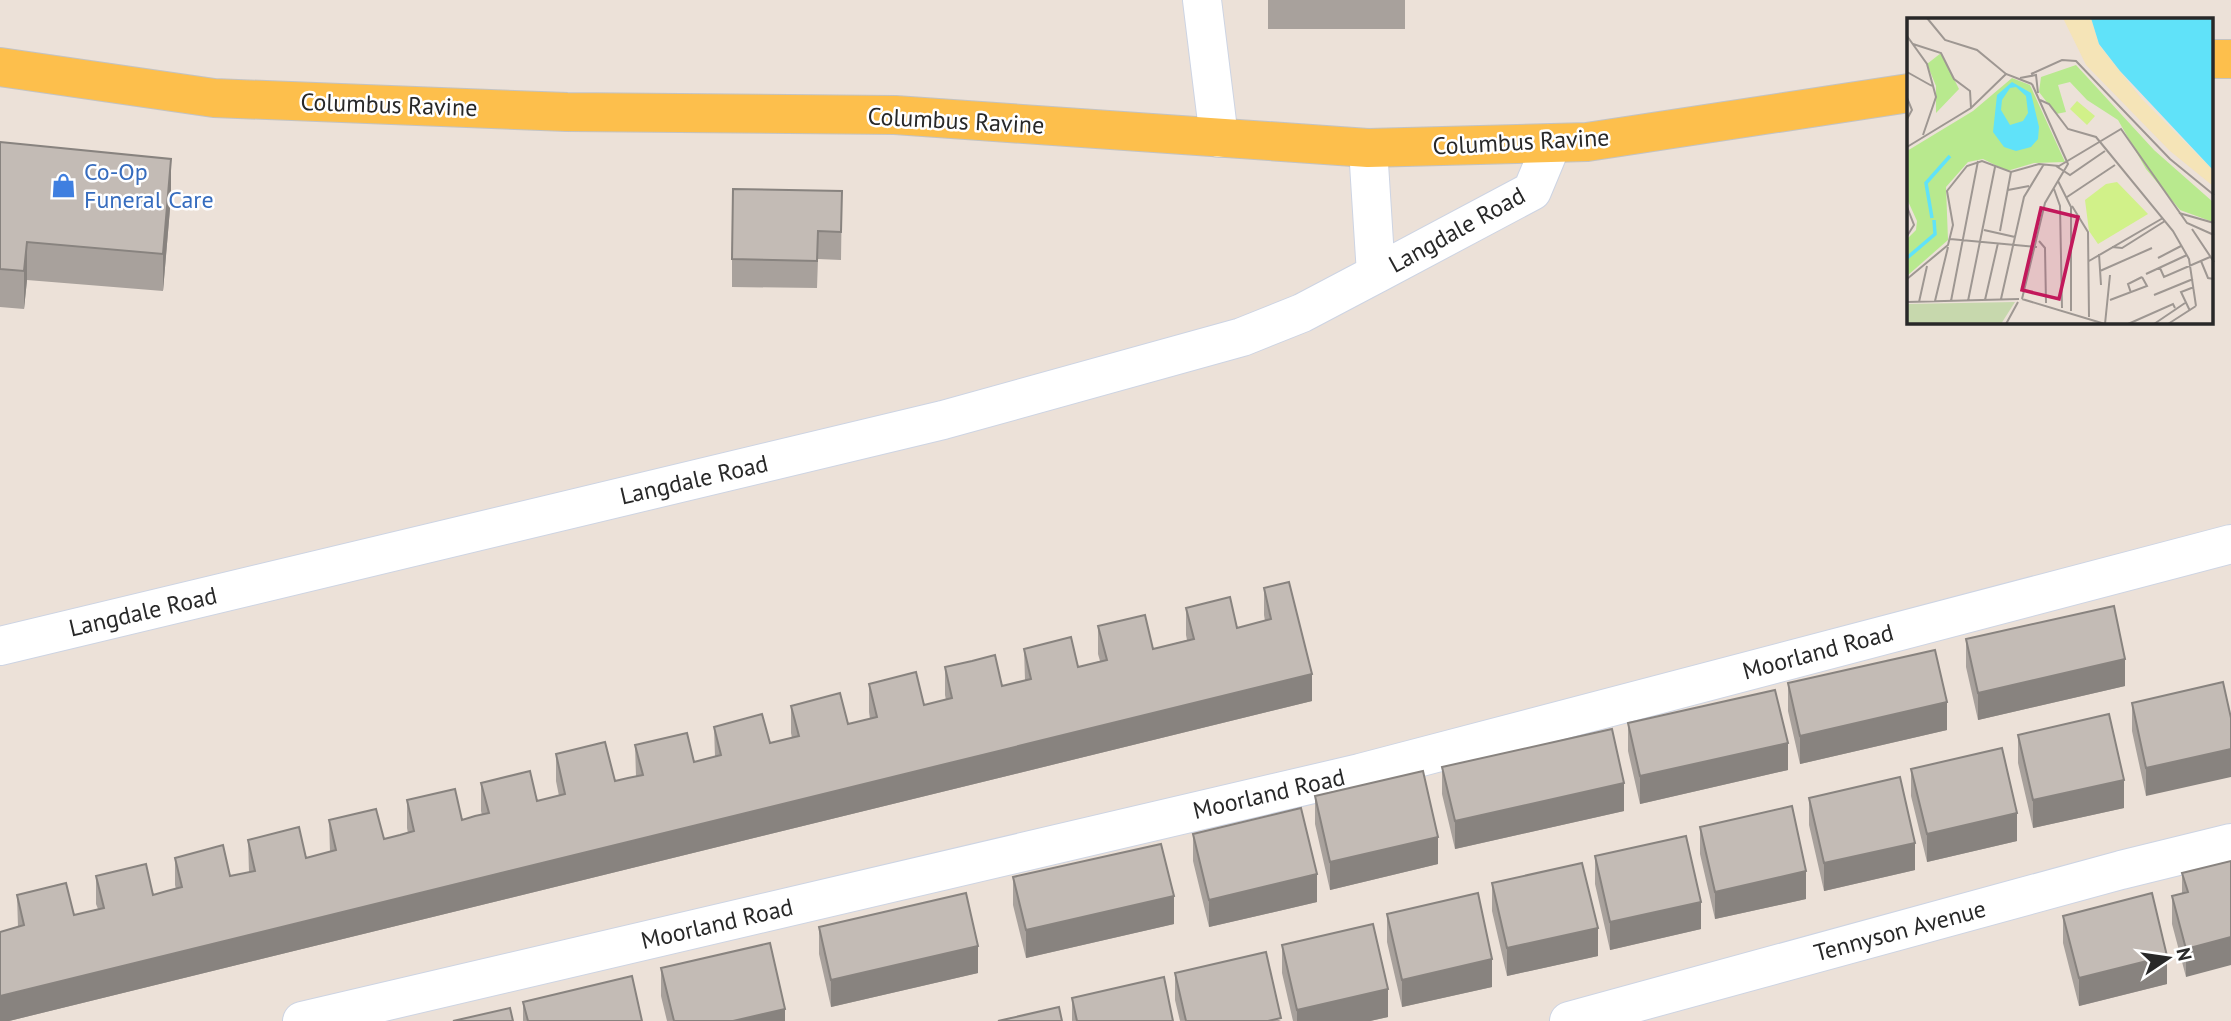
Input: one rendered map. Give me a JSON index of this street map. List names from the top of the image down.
{
  "streets": {
    "main road": ["Columbus Ravine"],
    "street": ["Langdale Road", "Moorland Road", "Tennyson Avenue"]
  },
  "crossings": [
    ["Columbus Ravine", "Langdale Road"]
  ],
  "places": {
    "shop": ["Co-Op Funeral Care"]
  },
  "north": "right"
}
